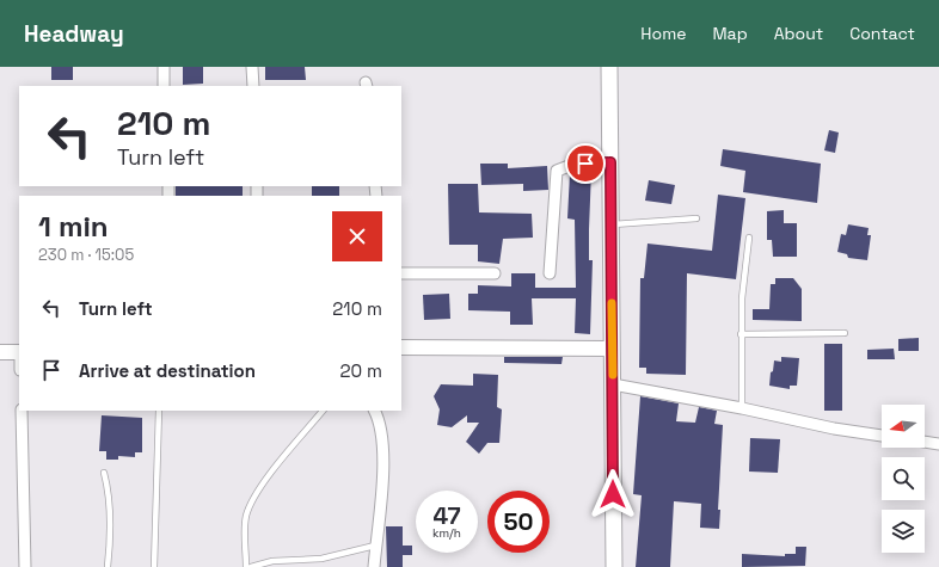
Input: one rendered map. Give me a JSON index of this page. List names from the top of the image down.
{
  "north": "left",
  "page": {
    "header": "Headway",
    "nav": [
      "Home",
      "Map",
      "About",
      "Contact"
    ],
    "turn": ["210 m", "Turn left"],
    "heading": ["1 min", "230 m · 15:05"],
    "list": [
      {
        "name": "Turn left",
        "value": "210 m"
      },
      {
        "name": "Arrive at destination",
        "value": "20 m"
      }
    ],
    "speed": "47 km/h",
    "limit": "50"
  }
}
